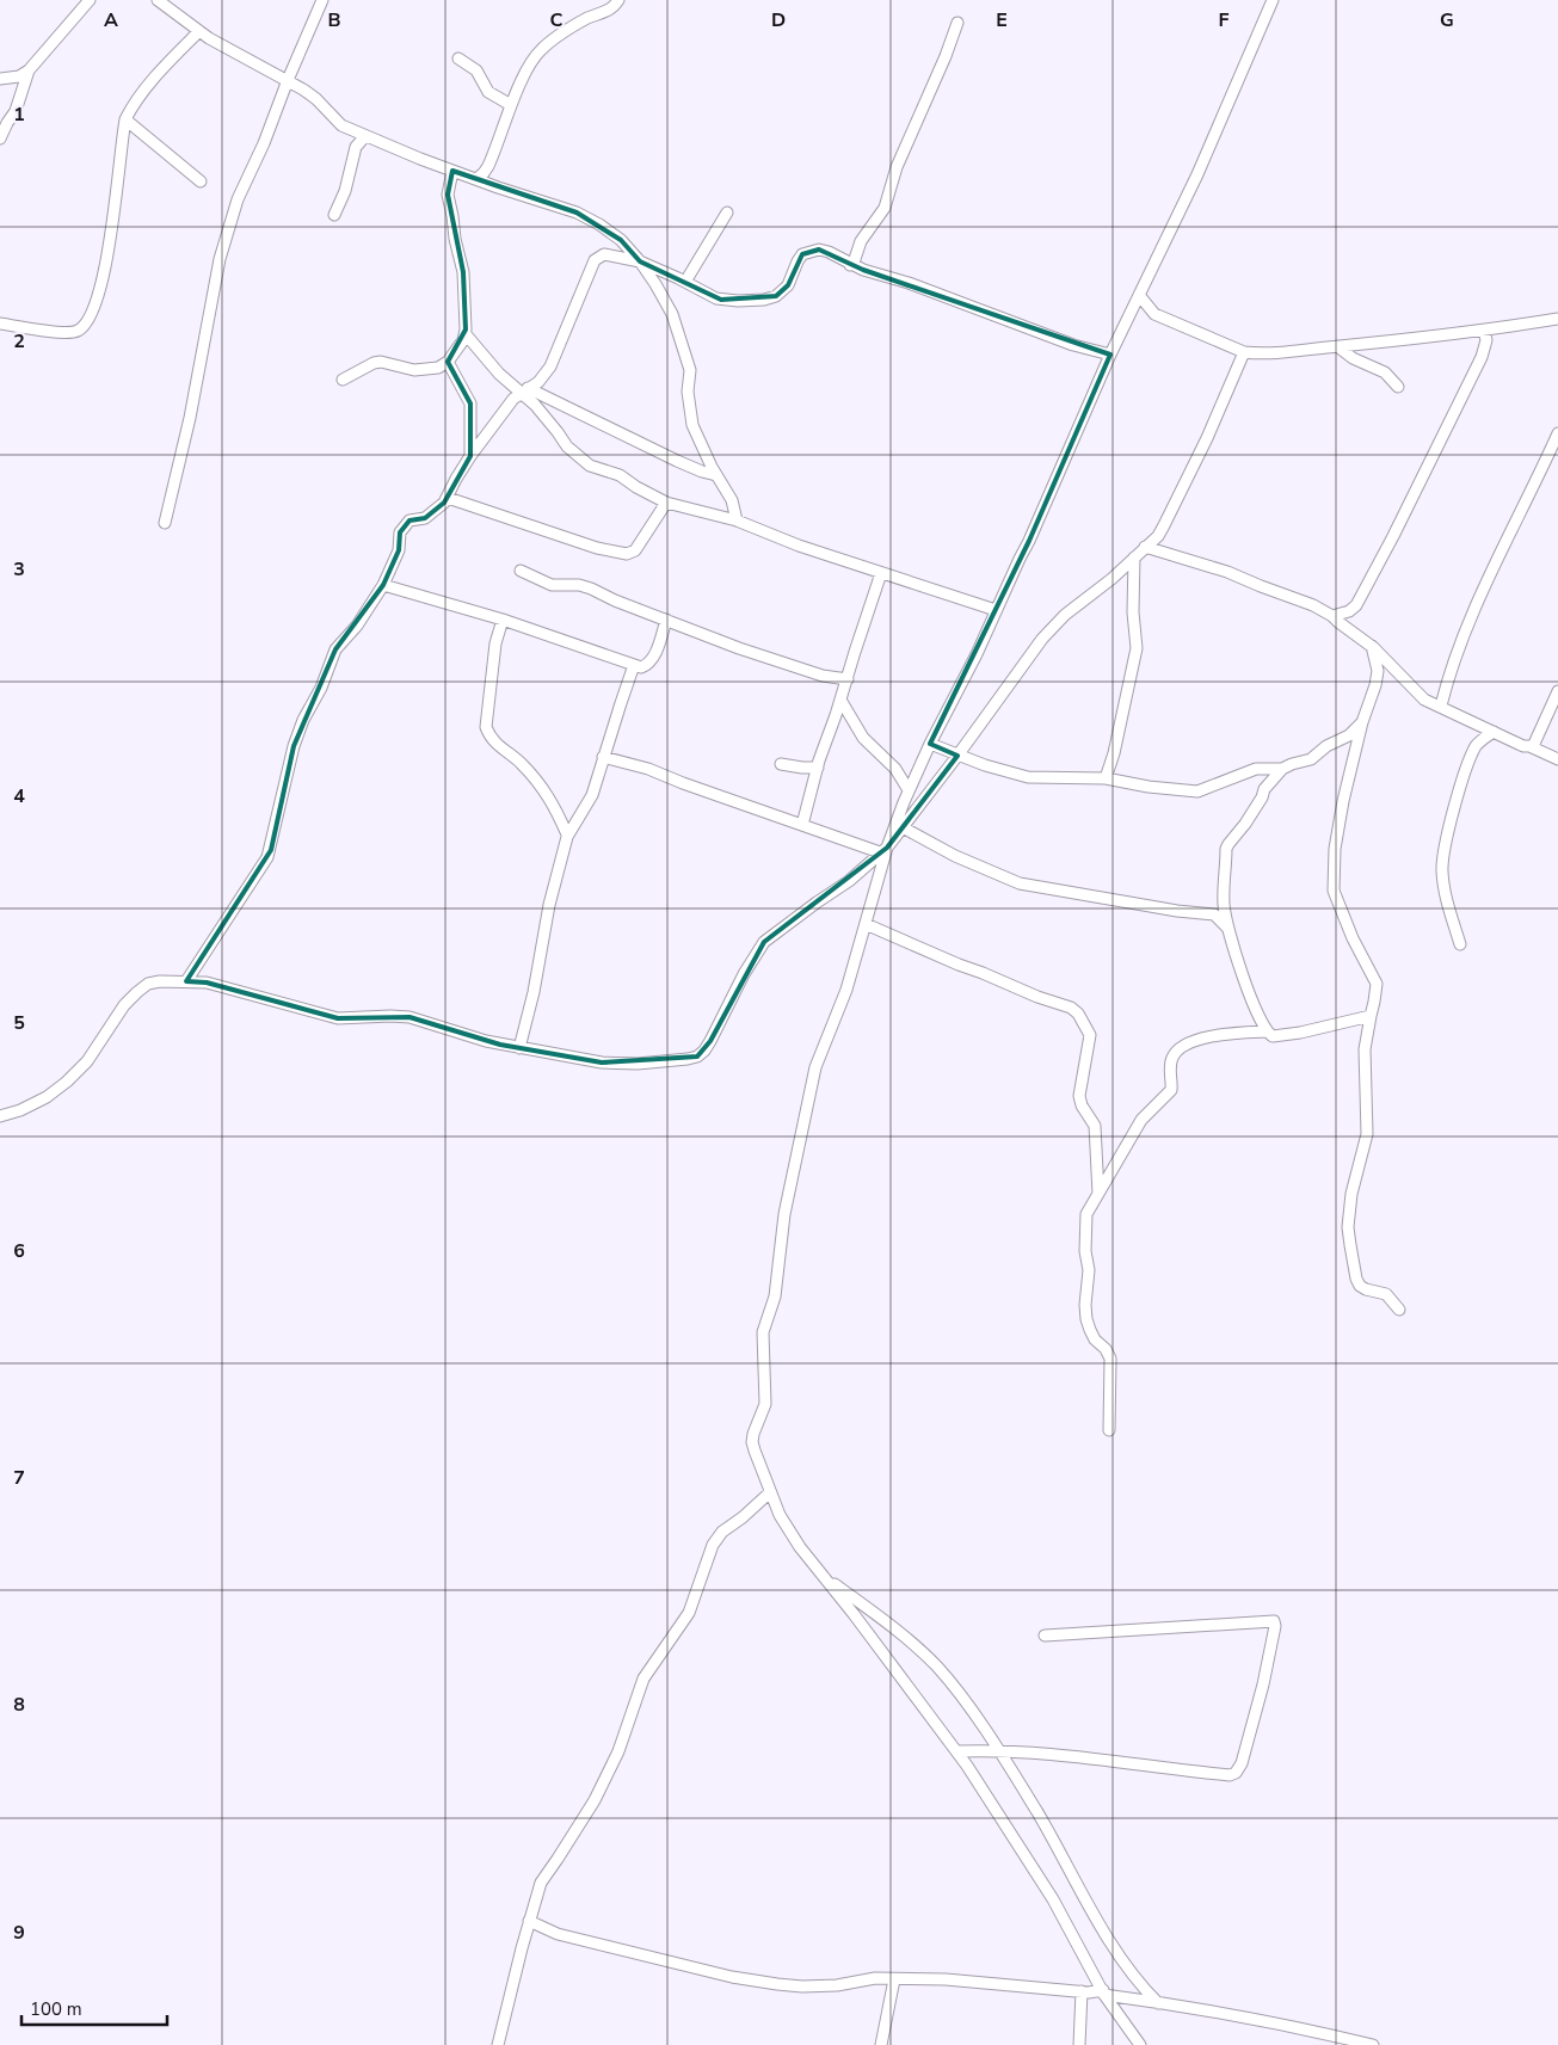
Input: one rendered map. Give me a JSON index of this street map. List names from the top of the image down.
{
  "scale_bar": "100 m",
  "grid": {
    "columns": [
      "A",
      "B",
      "C",
      "D",
      "E",
      "F",
      "G"
    ],
    "rows": [
      "1",
      "2",
      "3",
      "4",
      "5",
      "6",
      "7",
      "8",
      "9"
    ]
  }
}
